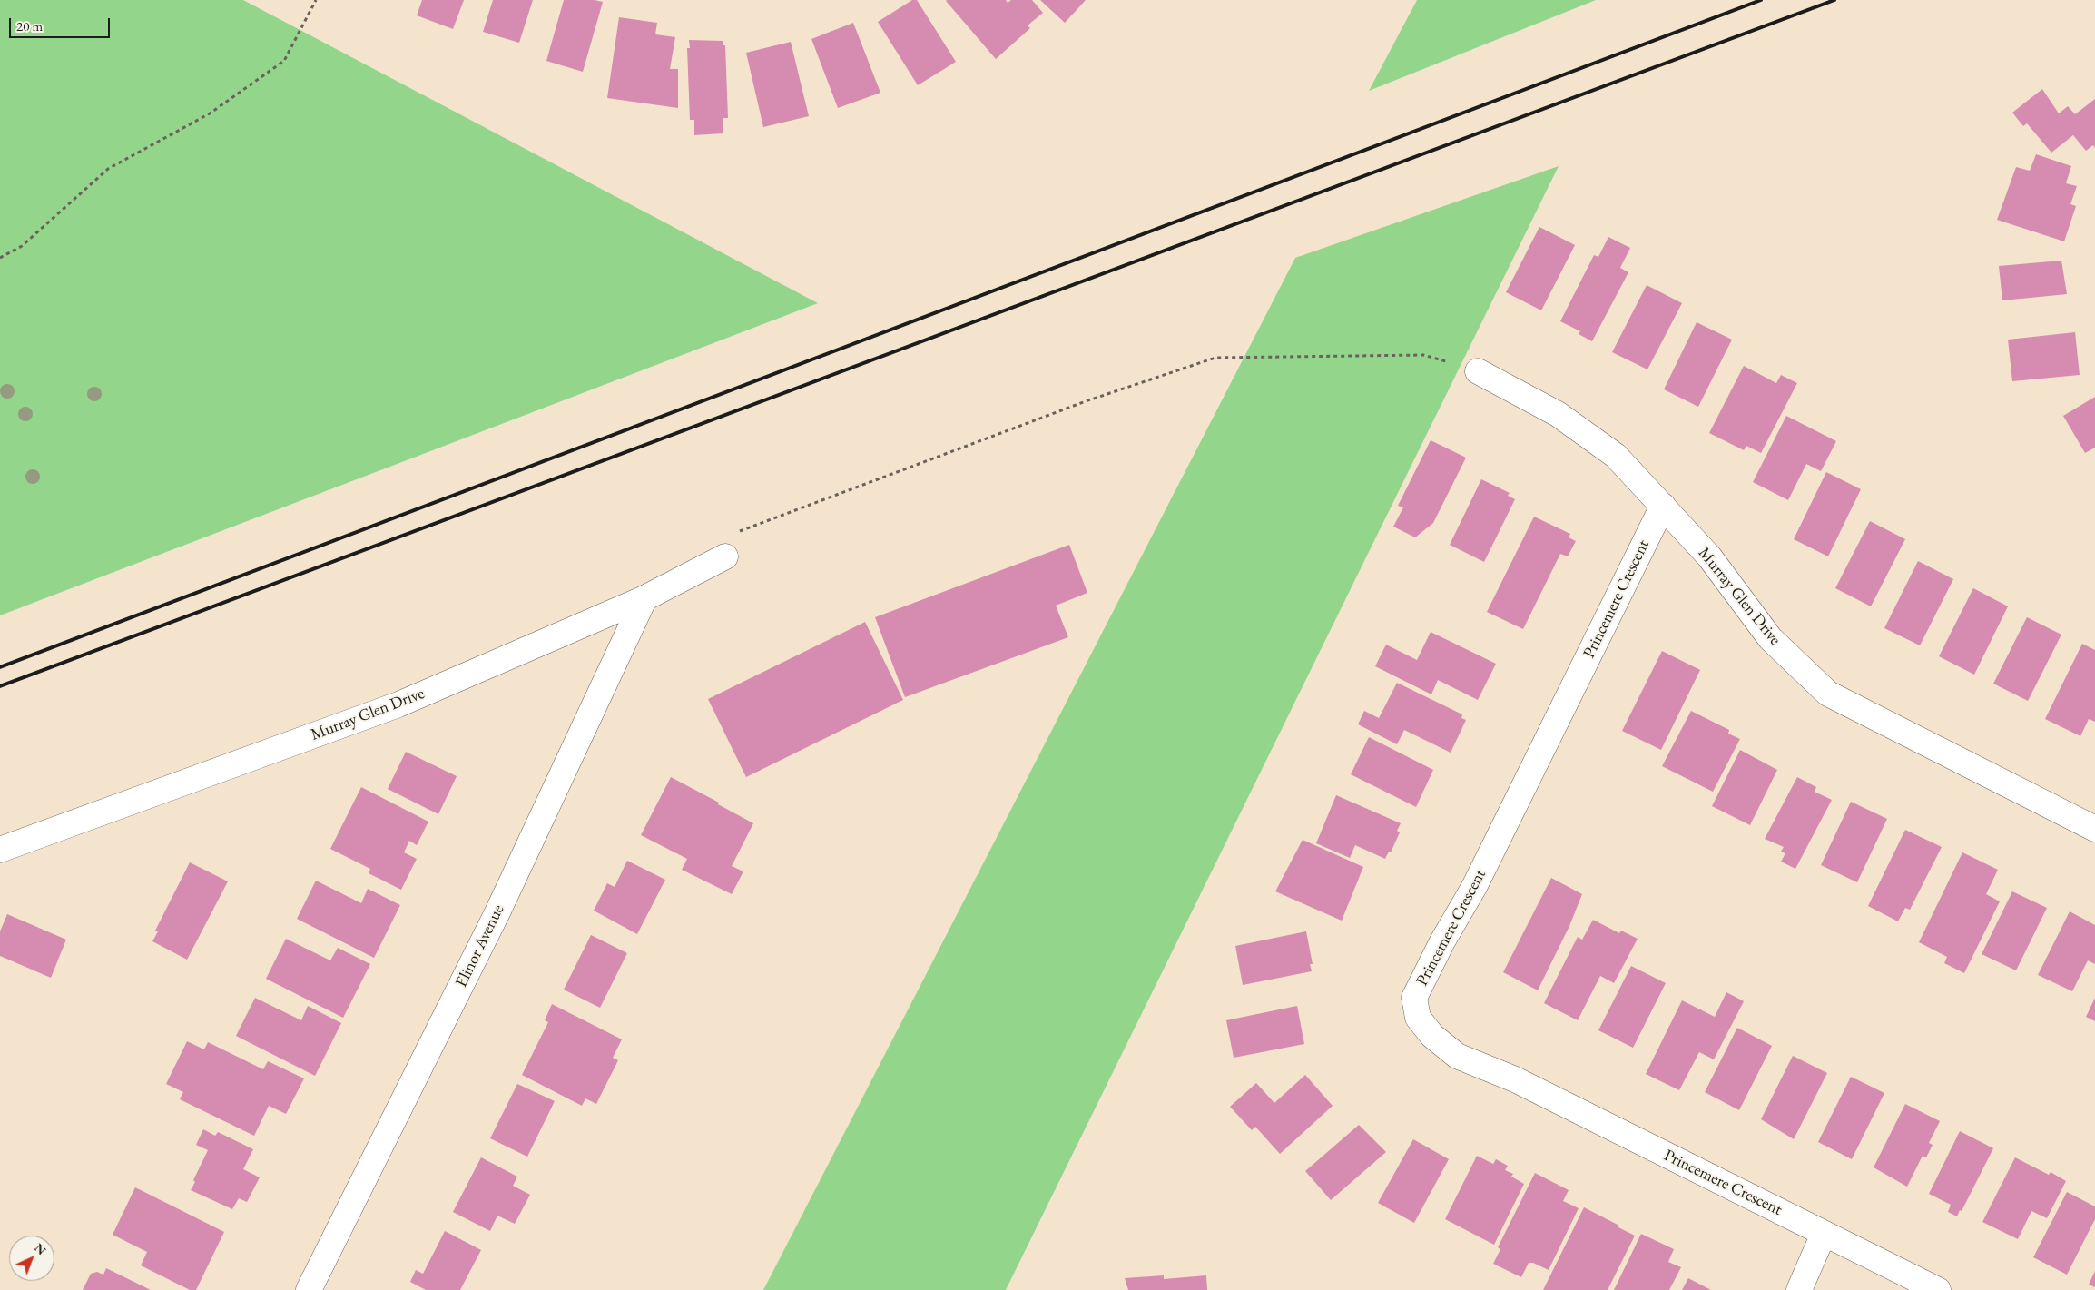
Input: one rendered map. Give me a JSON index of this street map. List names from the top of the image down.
{
  "streets": {
    "street": ["Murray Glen Drive", "Princemere Crescent", "Elinor Avenue"]
  },
  "crossings": [
    ["Murray Glen Drive", "Princemere Crescent"],
    ["Murray Glen Drive", "Elinor Avenue"]
  ],
  "scale_bar": "20 m",
  "north": "top right"
}
